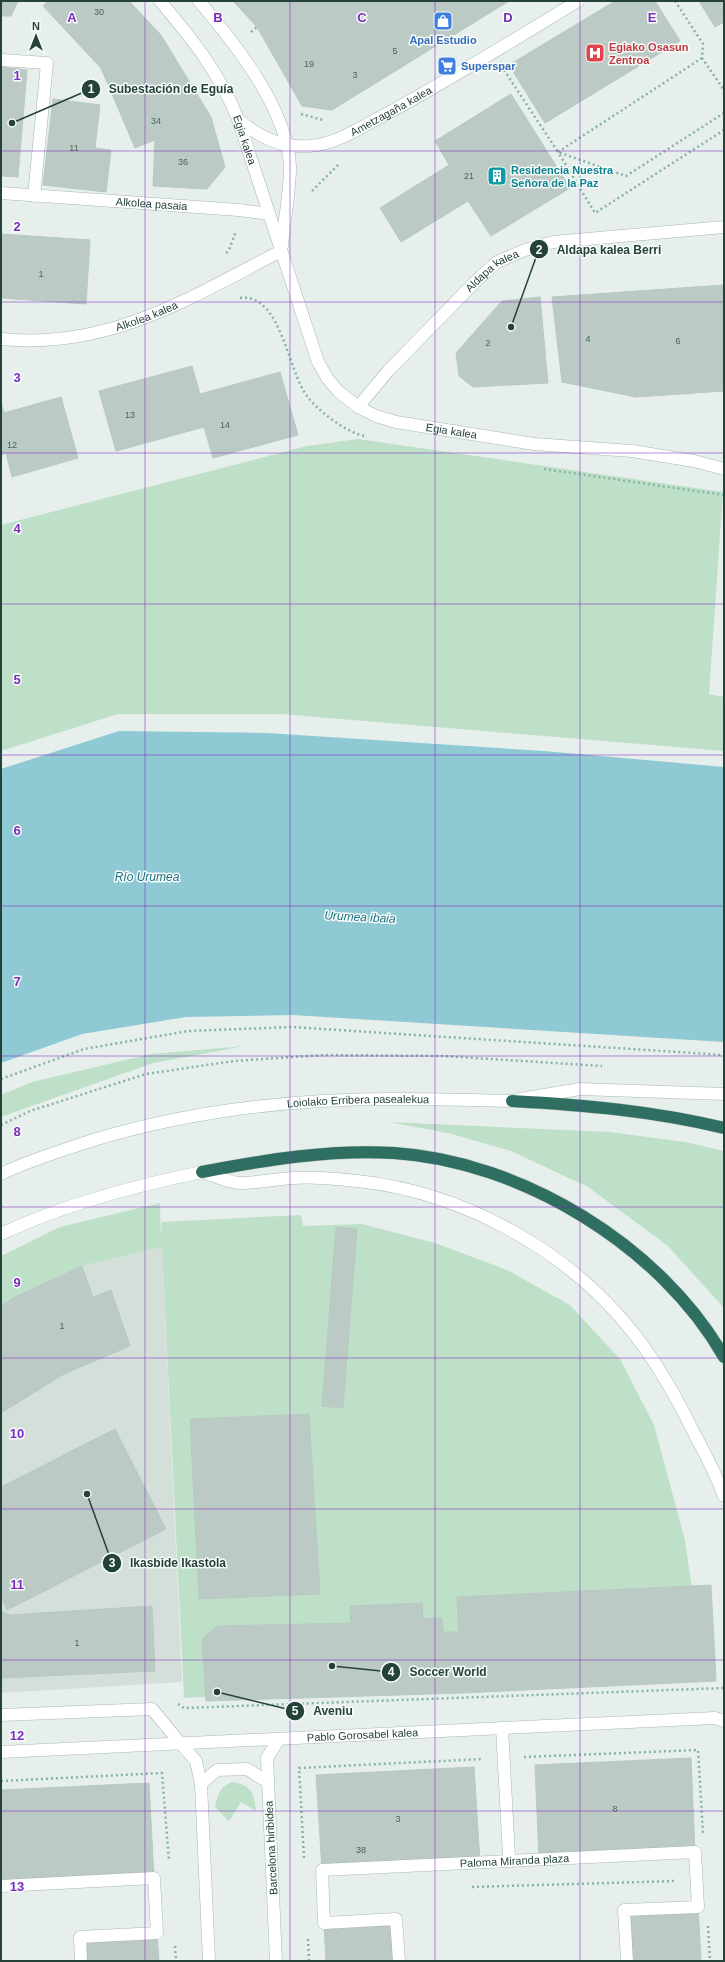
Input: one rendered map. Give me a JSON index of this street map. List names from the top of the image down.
{
  "streets": {
    "street": [
      "Ametzagaña kalea",
      "Egia kalea",
      "Alkolea pasaia",
      "Aldapa kalea",
      "Alkolea kalea",
      "Loiolako Erribera pasealekua",
      "Pablo Gorosabel kalea",
      "Barcelona hiribidea",
      "Paloma Miranda plaza"
    ]
  },
  "crossings": [
    ["Ametzagaña kalea", "Egia kalea"],
    ["Egia kalea", "Alkolea pasaia"],
    ["Egia kalea", "Aldapa kalea"],
    ["Egia kalea", "Alkolea kalea"],
    ["Pablo Gorosabel kalea", "Barcelona hiribidea"]
  ],
  "water": ["Río Urumea", "Urumea ibaia"],
  "places": {
    "shop": ["Apal Estudio"],
    "hospital": ["Egiako Osasun Zentroa"],
    "supermarket": ["Superspar"],
    "other": [
      "Subestación de Eguía",
      "Aldapa kalea Berri",
      "Ikasbide Ikastola",
      "Soccer World",
      "Aveniu"
    ],
    "building": ["Residencia Nuestra Señora de la Paz"]
  },
  "house_numbers": [
    "30",
    "5",
    "19",
    "3",
    "34",
    "11",
    "36",
    "21",
    "1",
    "4",
    "6",
    "2",
    "13",
    "14",
    "12",
    "1",
    "1",
    "8",
    "3",
    "38"
  ],
  "north": "top",
  "grid": {
    "columns": [
      "A",
      "B",
      "C",
      "D",
      "E"
    ],
    "rows": [
      "1",
      "2",
      "3",
      "4",
      "5",
      "6",
      "7",
      "8",
      "9",
      "10",
      "11",
      "12",
      "13"
    ]
  }
}
